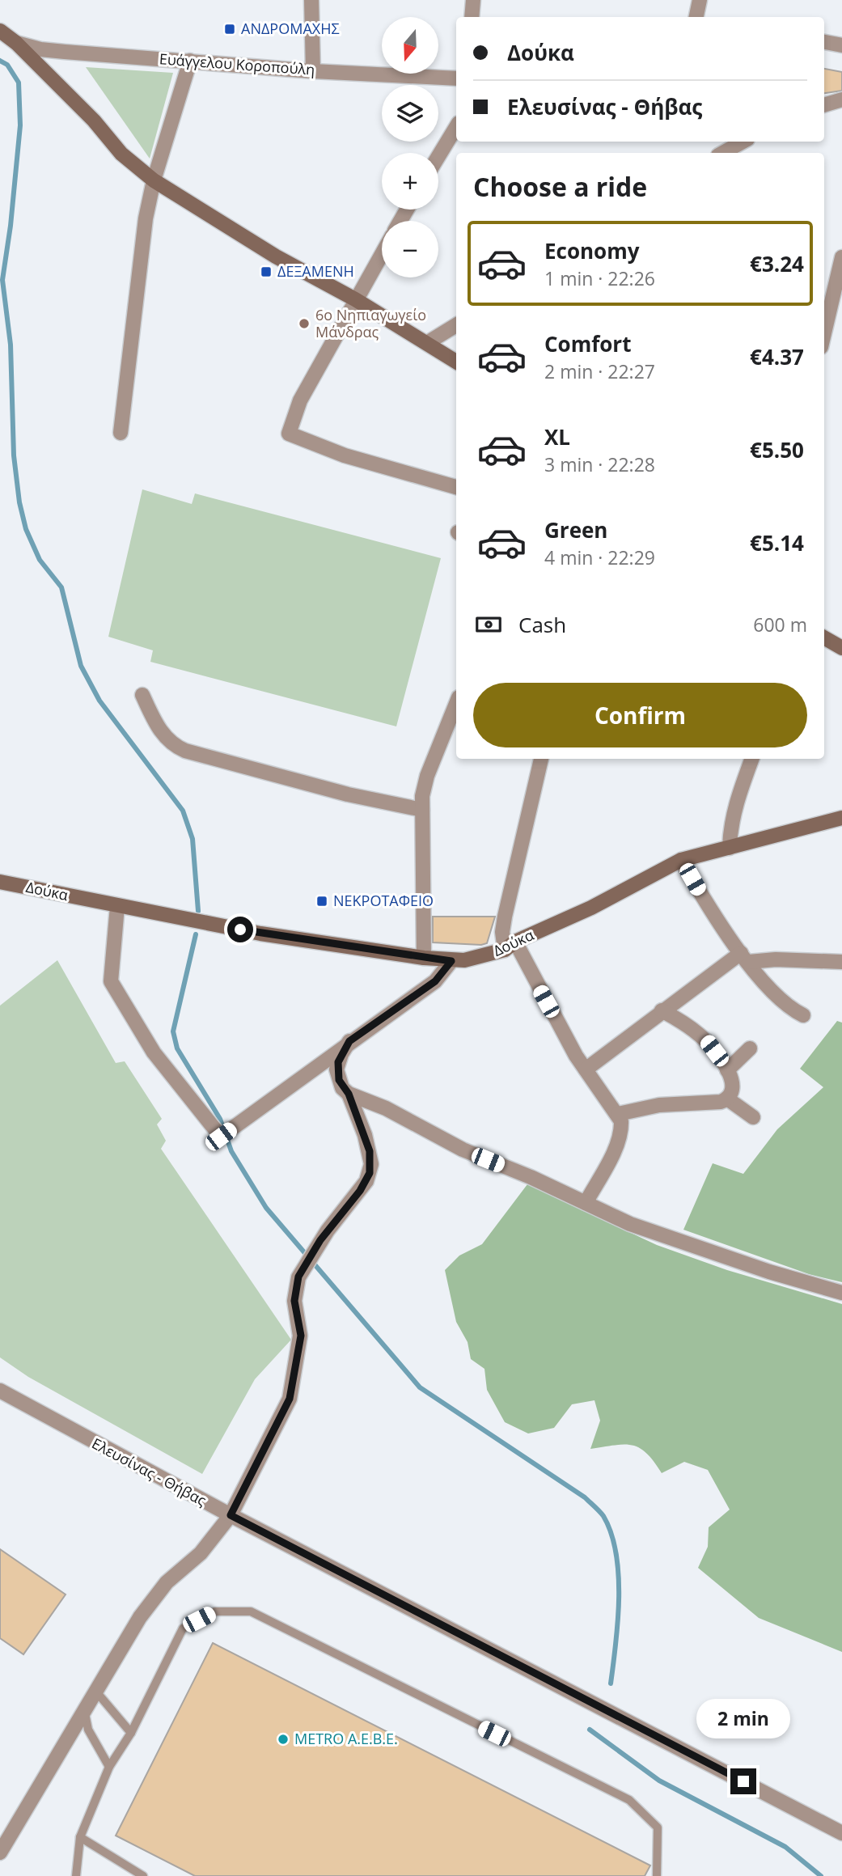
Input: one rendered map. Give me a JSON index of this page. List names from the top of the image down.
{
  "streets": {
    "main road": ["Δούκα"],
    "street": ["Ευάγγελου Κοροπούλη", "Ελευσίνας - Θήβας"]
  },
  "places": {
    "transit": ["ΑΝΔΡΟΜΑΧΗΣ", "ΔΕΞΑΜΕΝΗ", "ΝΕΚΡΟΤΑΦΕΙΟ"],
    "other": ["6ο Νηπιαγωγείο Μάνδρας", "METRO Α.Ε.Β.Ε."]
  },
  "north": "bottom",
  "page": {
    "map_buttons": ["+", "−"],
    "banner": ["Δούκα", "Ελευσίνας - Θήβας"],
    "heading": "Choose a ride",
    "list": [
      {
        "name": "Economy",
        "note": "1 min · 22:26",
        "value": "€3.24"
      },
      {
        "name": "Comfort",
        "note": "2 min · 22:27",
        "value": "€4.37"
      },
      {
        "name": "XL",
        "note": "3 min · 22:28",
        "value": "€5.50"
      },
      {
        "name": "Green",
        "note": "4 min · 22:29",
        "value": "€5.14"
      }
    ],
    "pay": ["Cash", "600 m"],
    "buttons": "Confirm",
    "bubble": "2 min"
  }
}
